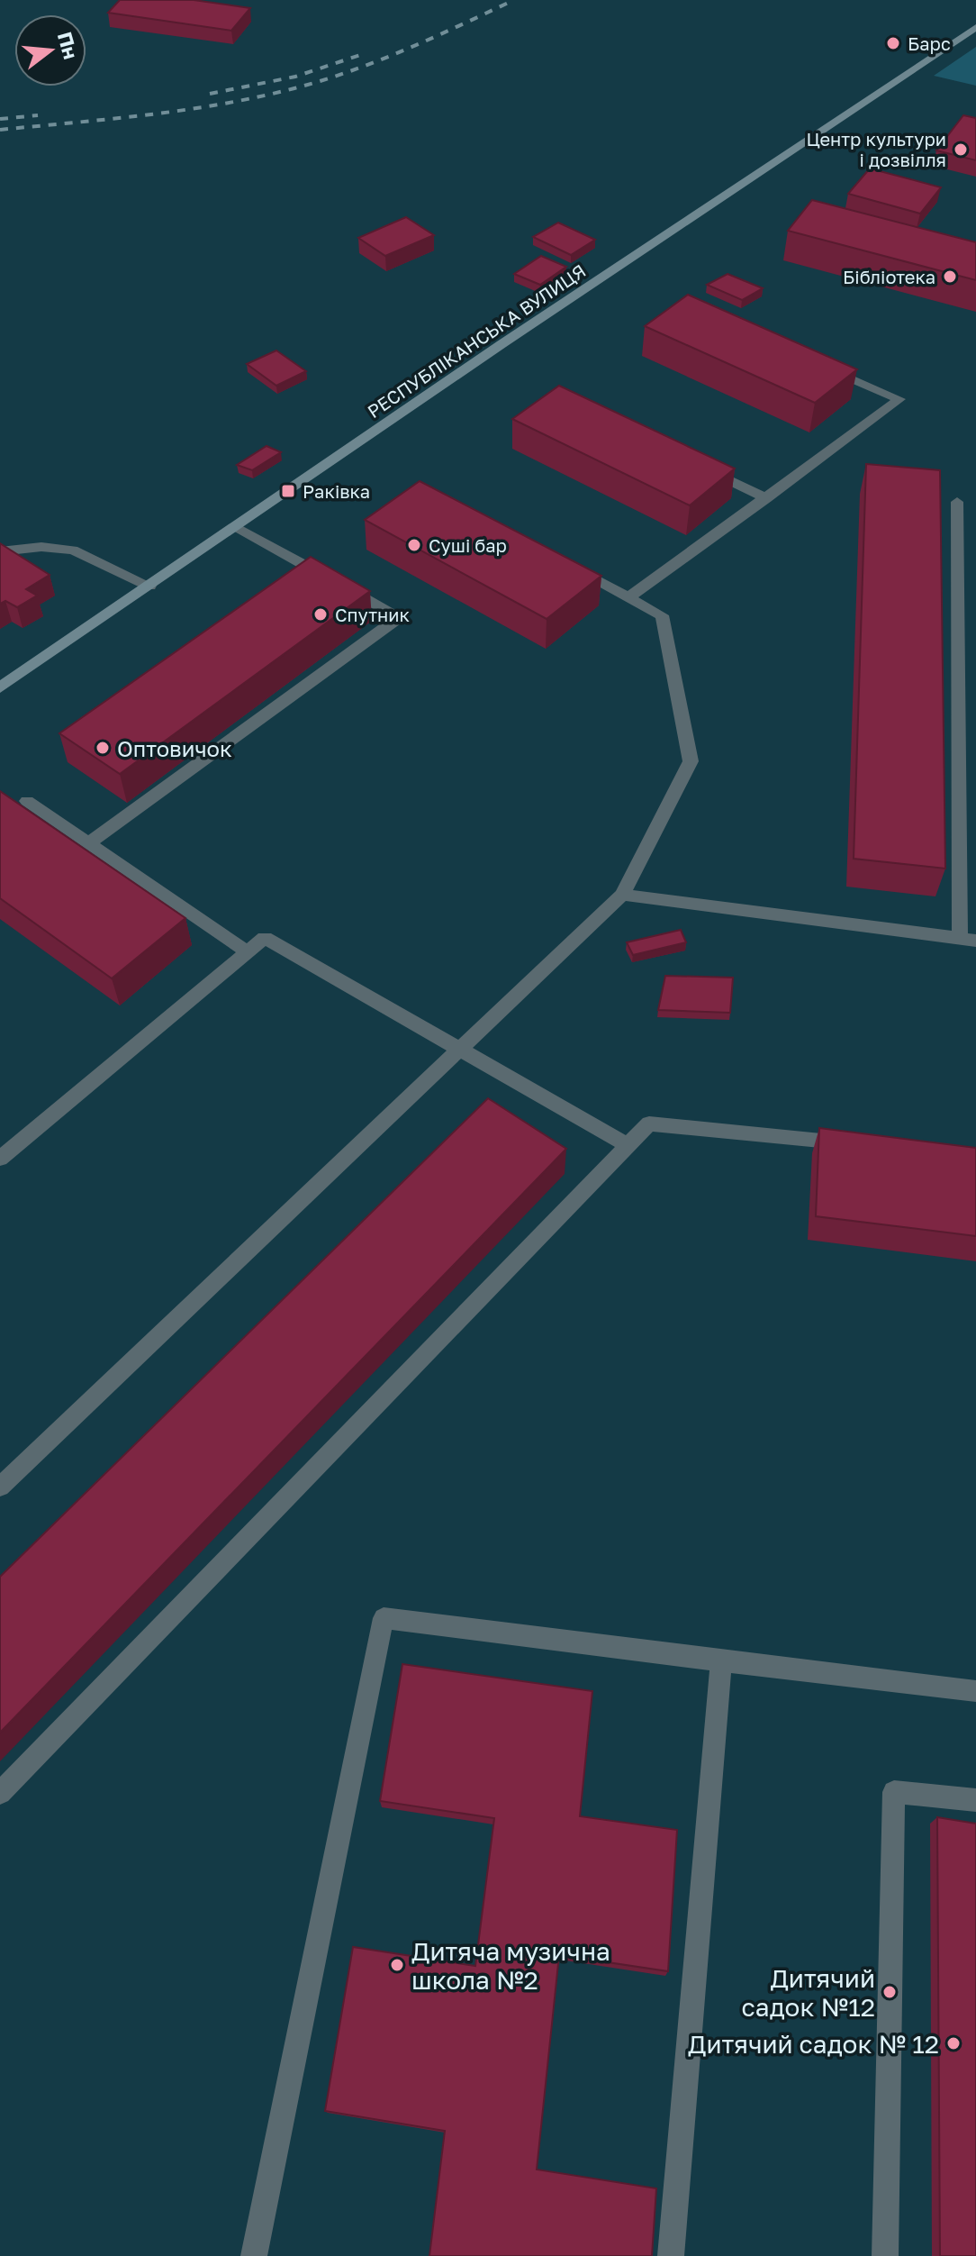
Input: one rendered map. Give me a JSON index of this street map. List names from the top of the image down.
{
  "streets": {
    "main road": ["РЕСПУБЛІКАНСЬКА ВУЛИЦЯ"]
  },
  "places": {
    "other": [
      "Барс",
      "Центр культури і дозвілля",
      "Бібліотека",
      "Суші бар",
      "Спутник",
      "Оптовичок",
      "Дитяча музична школа №2",
      "Дитячий садок №12",
      "Дитячий садок № 12"
    ],
    "transit": ["Раківка"]
  },
  "north": "right"
}
